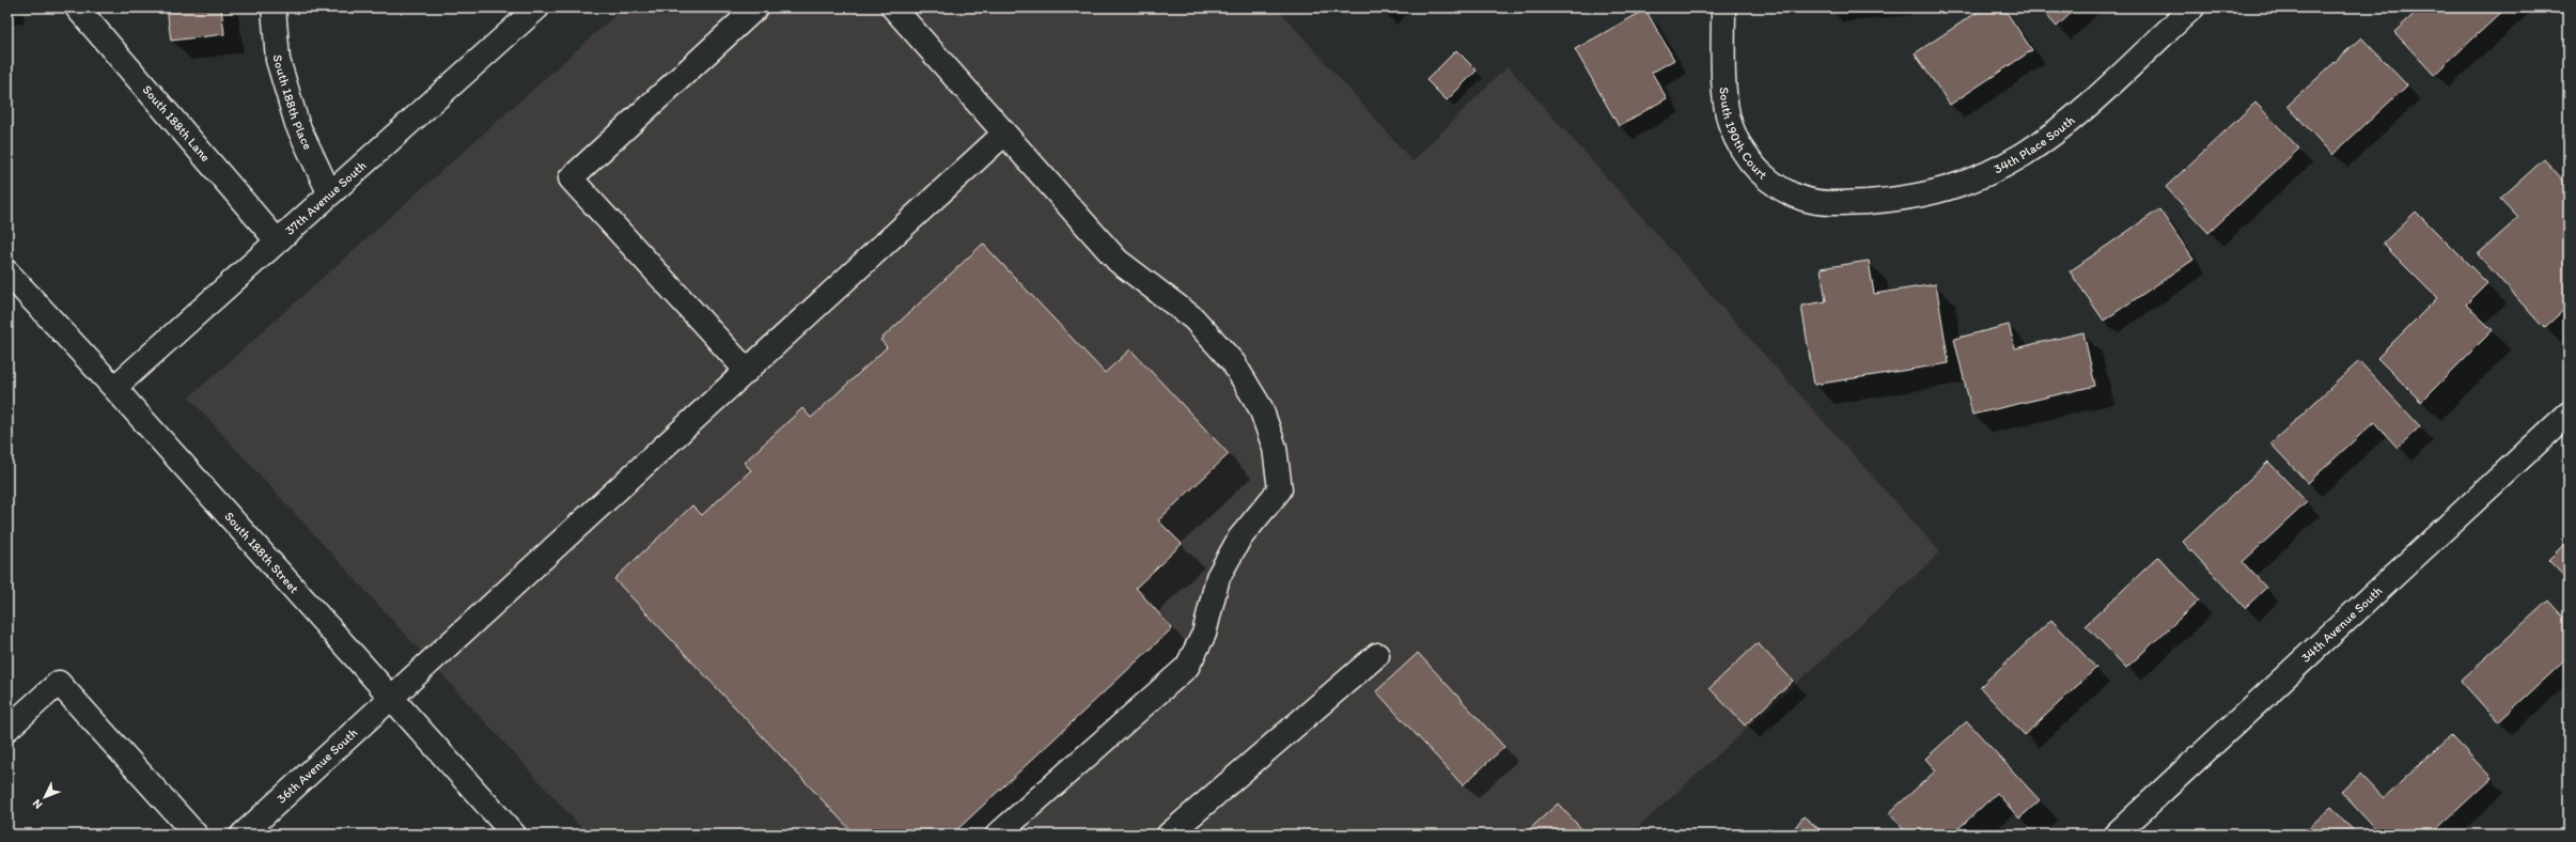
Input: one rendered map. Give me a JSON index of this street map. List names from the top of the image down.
{
  "streets": {
    "street": [
      "South 188th Place",
      "South 188th Lane",
      "South 190th Court",
      "34th Place South",
      "37th Avenue South",
      "South 188th Street",
      "34th Avenue South",
      "36th Avenue South"
    ]
  },
  "crossings": [
    ["South 188th Place", "37th Avenue South"],
    ["South 188th Lane", "37th Avenue South"],
    ["South 190th Court", "34th Place South"],
    ["37th Avenue South", "South 188th Street"],
    ["South 188th Street", "36th Avenue South"]
  ],
  "north": "bottom left"
}
